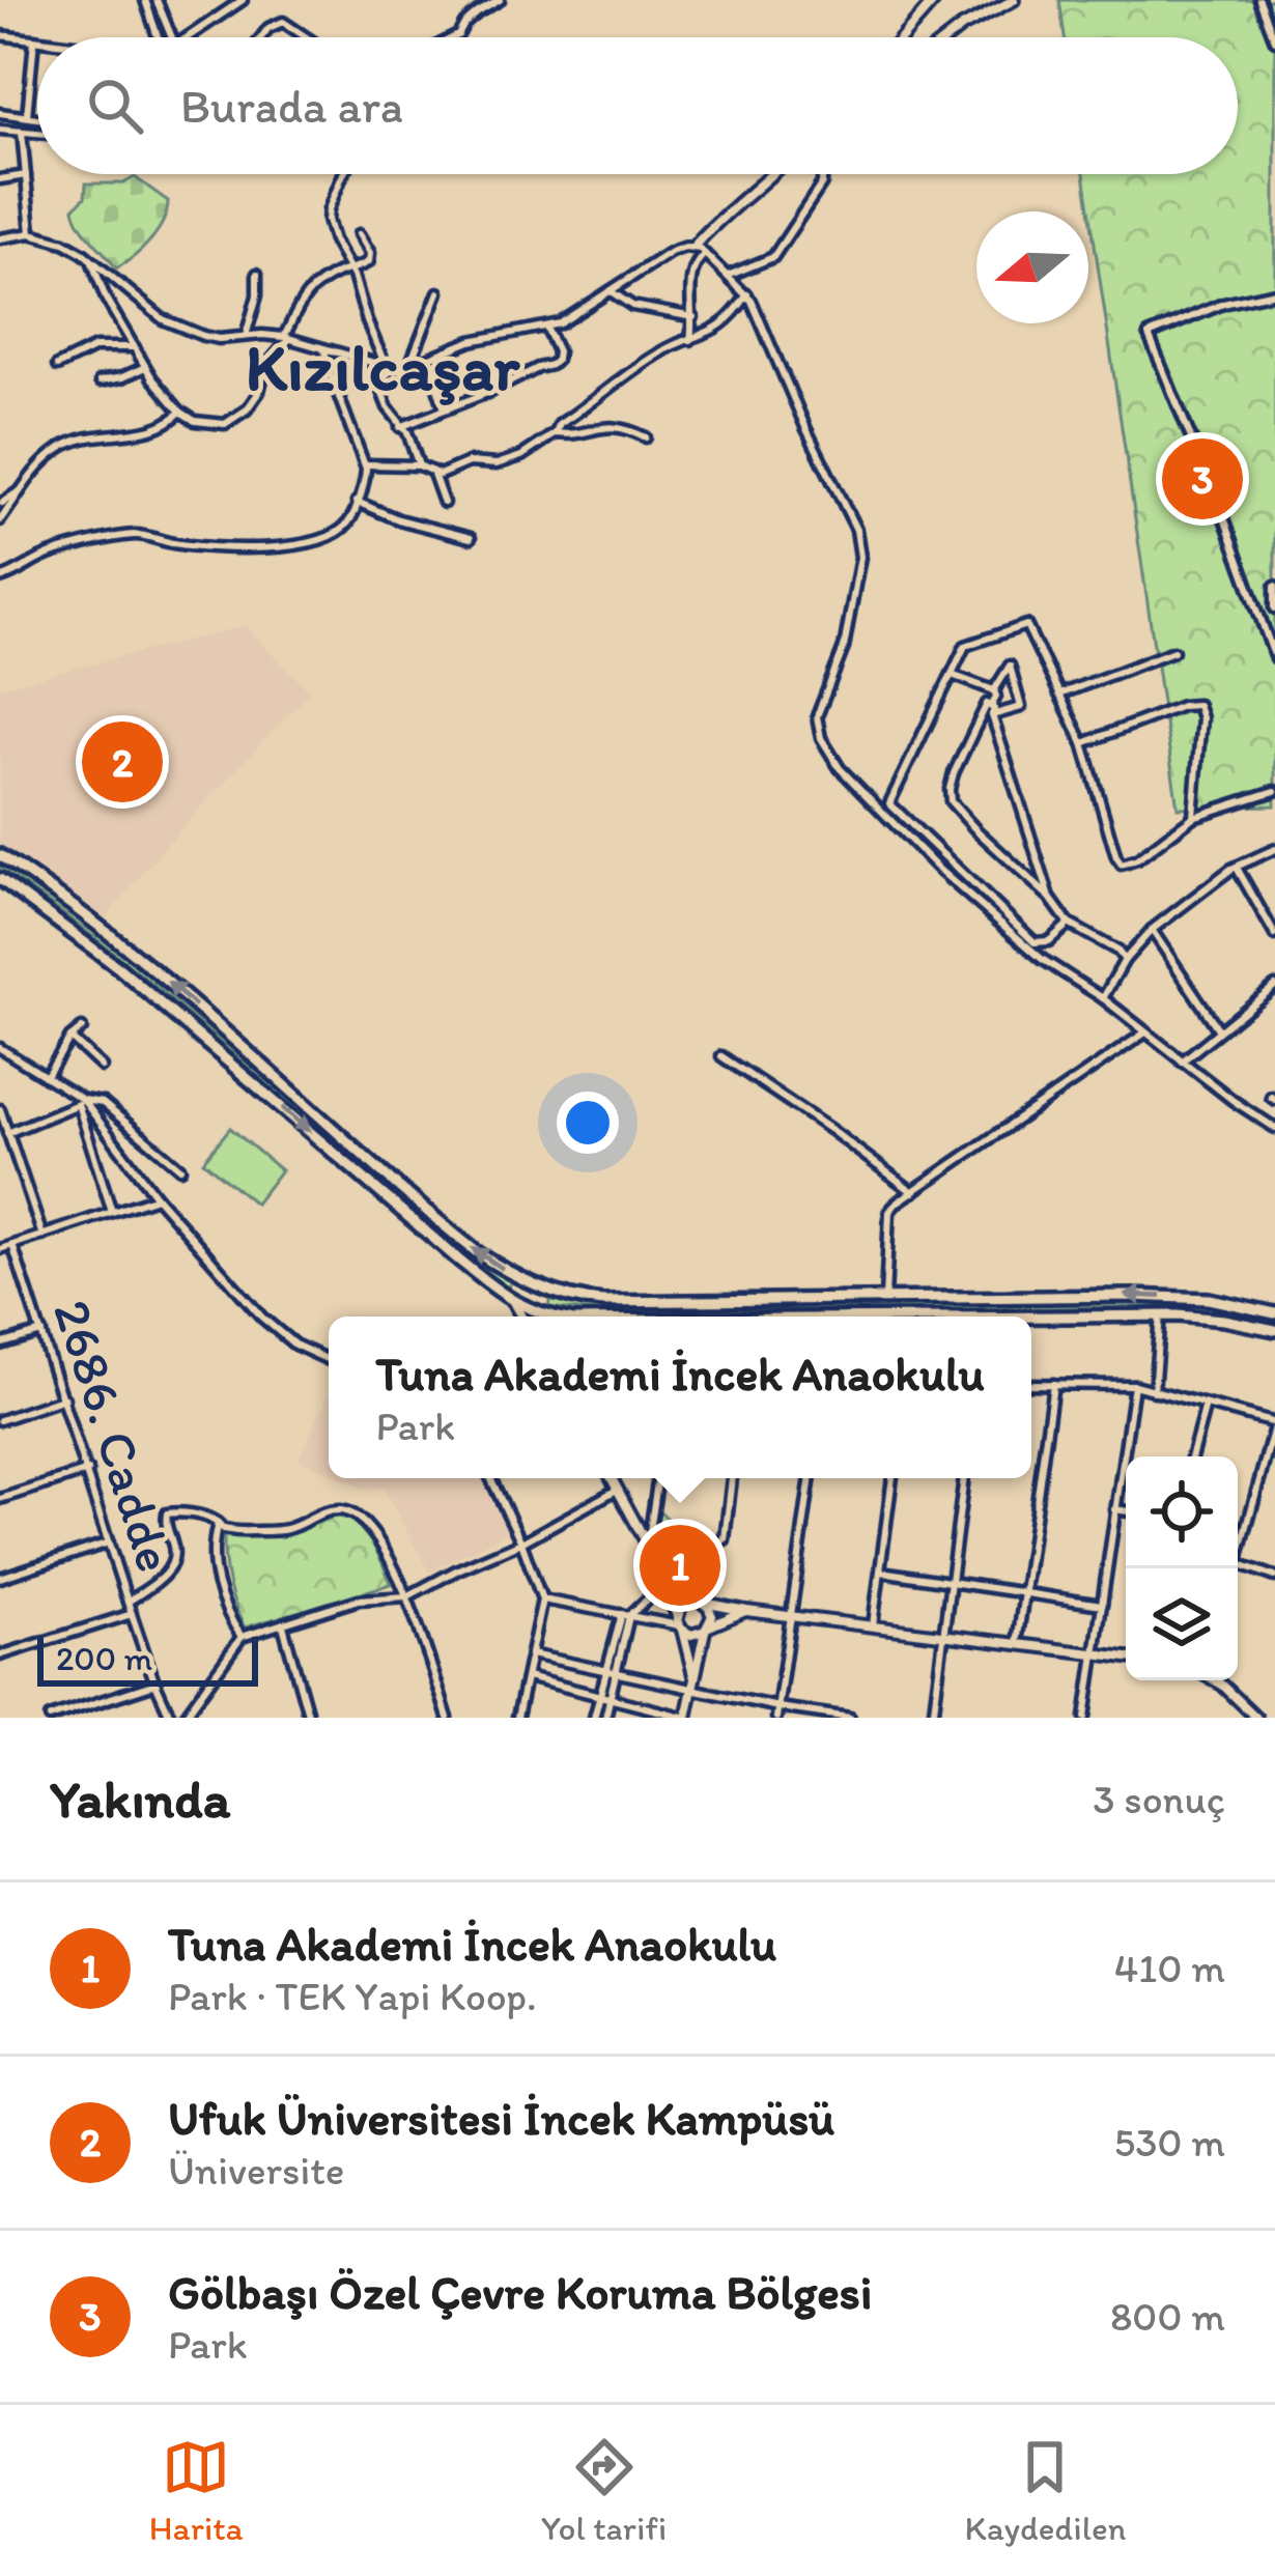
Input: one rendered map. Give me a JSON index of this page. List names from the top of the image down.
{
  "streets": {
    "street": ["2686. Cadde"]
  },
  "districts": ["Kızılcaşar"],
  "scale_bar": "200 m",
  "north": "left",
  "page": {
    "search": "Burada ara",
    "pins": ["3", "2", "1"],
    "popup": ["Tuna Akademi İncek Anaokulu", "Park"],
    "scale": "200 m",
    "heading": ["Yakında", "3 sonuç"],
    "list": [
      {
        "mark": "1",
        "name": "Tuna Akademi İncek Anaokulu",
        "note": "Park · TEK Yapi Koop.",
        "value": "410 m"
      },
      {
        "mark": "2",
        "name": "Ufuk Üniversitesi İncek Kampüsü",
        "note": "Üniversite",
        "value": "530 m"
      },
      {
        "mark": "3",
        "name": "Gölbaşı Özel Çevre Koruma Bölgesi",
        "note": "Park",
        "value": "800 m"
      }
    ],
    "nav": ["Harita", "Yol tarifi", "Kaydedilen"]
  }
}
